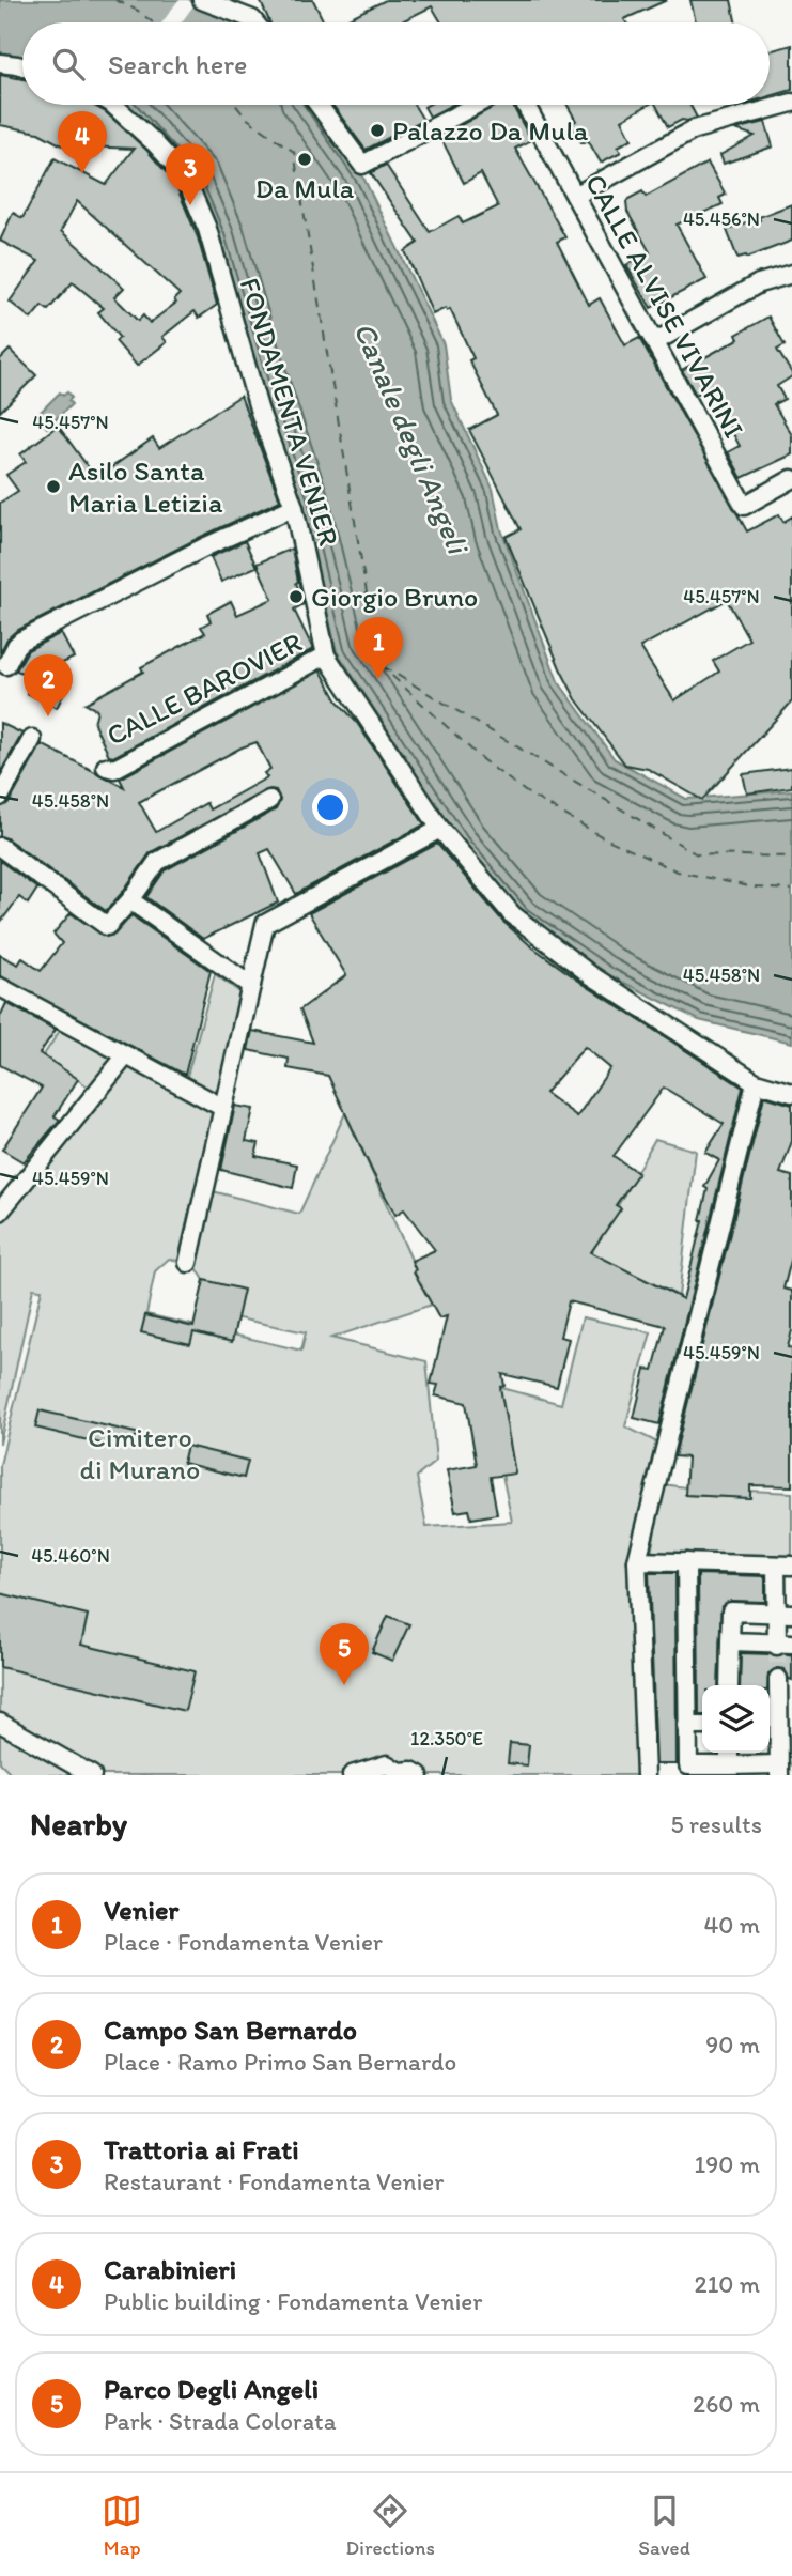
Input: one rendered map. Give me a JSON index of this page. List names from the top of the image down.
{
  "streets": {
    "street": ["CALLE ALVISE VIVARINI", "FONDAMENTA VENIER", "CALLE BAROVIER"]
  },
  "crossings": [
    ["FONDAMENTA VENIER", "CALLE BAROVIER"]
  ],
  "water": ["Canale degli Angeli"],
  "parks": ["Cimitero di Murano"],
  "places": [
    "Palazzo Da Mula",
    "Da Mula",
    "Asilo Santa Maria Letizia",
    "Giorgio Bruno"
  ],
  "page": {
    "search": "Search here",
    "pins": [
      "4",
      "3",
      "1",
      "2",
      "5"
    ],
    "heading": ["Nearby", "5 results"],
    "list": [
      {
        "mark": "1",
        "name": "Venier",
        "note": "Place · Fondamenta Venier",
        "value": "40 m"
      },
      {
        "mark": "2",
        "name": "Campo San Bernardo",
        "note": "Place · Ramo Primo San Bernardo",
        "value": "90 m"
      },
      {
        "mark": "3",
        "name": "Trattoria ai Frati",
        "note": "Restaurant · Fondamenta Venier",
        "value": "190 m"
      },
      {
        "mark": "4",
        "name": "Carabinieri",
        "note": "Public building · Fondamenta Venier",
        "value": "210 m"
      },
      {
        "mark": "5",
        "name": "Parco Degli Angeli",
        "note": "Park · Strada Colorata",
        "value": "260 m"
      }
    ],
    "nav": ["Map", "Directions", "Saved"]
  },
  "coordinates": [
    "45.456°N",
    "45.457°N",
    "45.458°N",
    "45.459°N",
    "45.460°N",
    "12.350°E"
  ]
}
